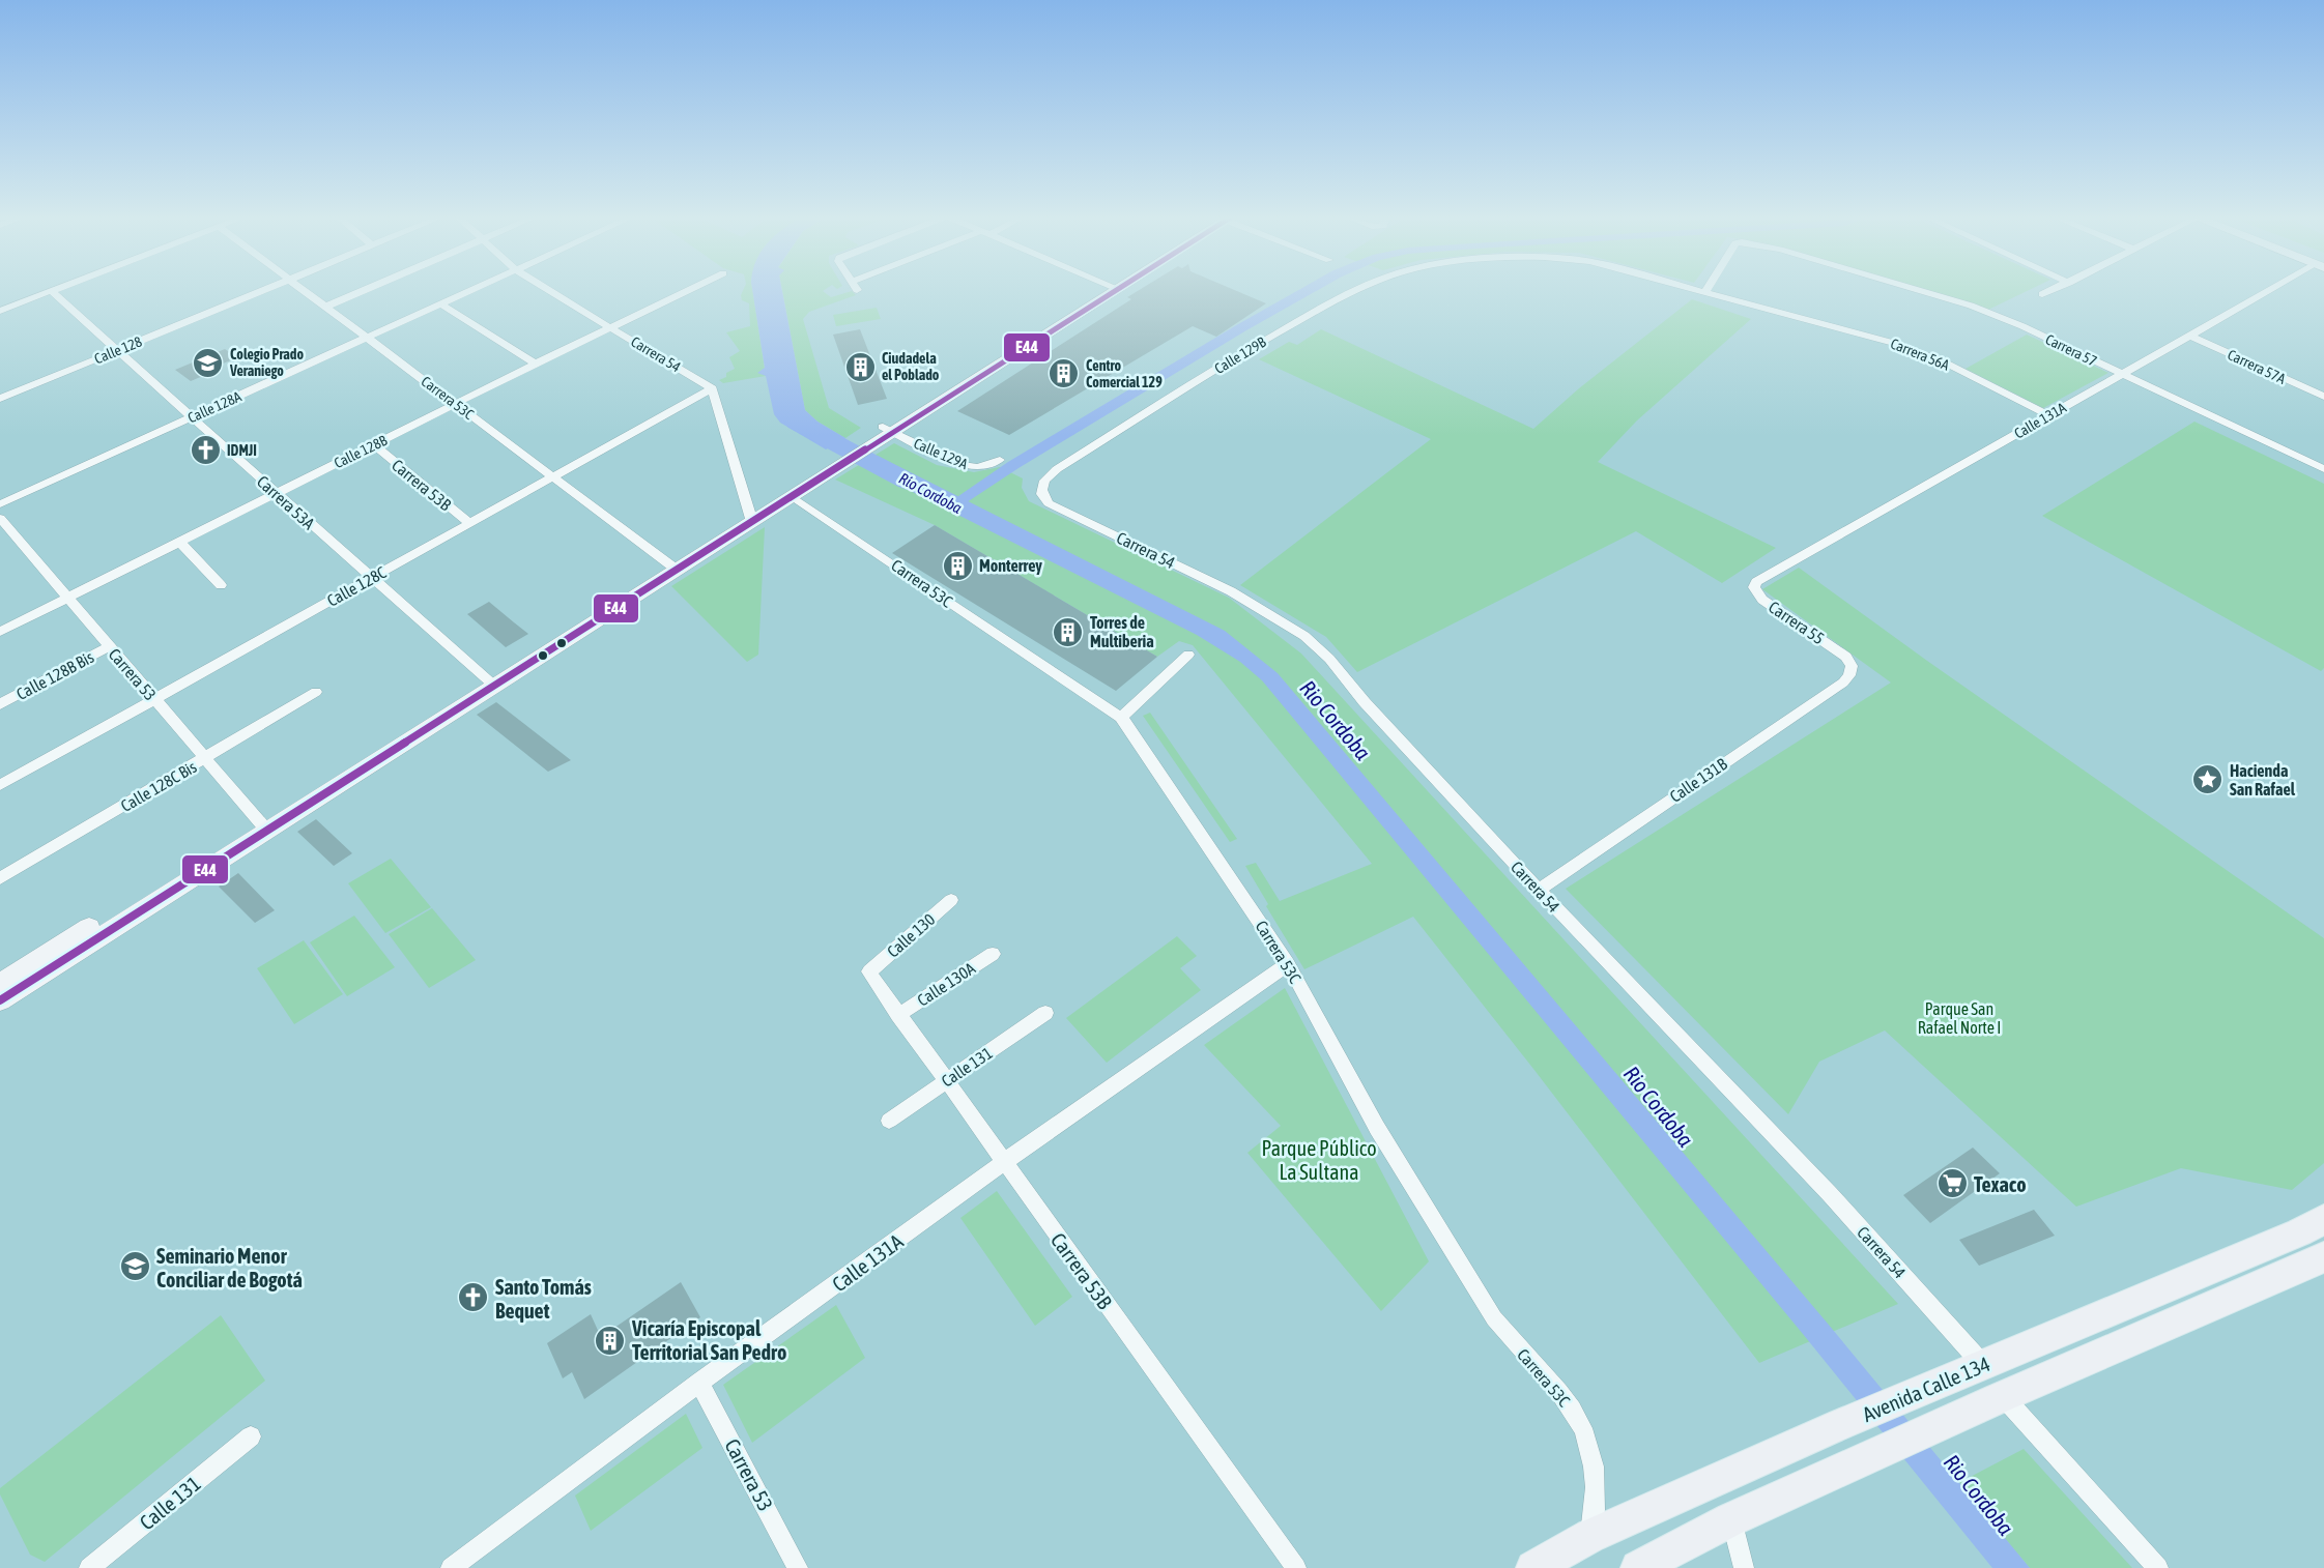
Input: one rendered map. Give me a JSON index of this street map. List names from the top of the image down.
{
  "streets": {
    "main road": ["Avenida Calle 134"],
    "street": [
      "Calle 128",
      "Carrera 57",
      "Carrera 54",
      "Carrera 56A",
      "Calle 129B",
      "Carrera 57A",
      "Carrera 53C",
      "Calle 128A",
      "Calle 131A",
      "Calle 128B",
      "Calle 129A",
      "Carrera 53B",
      "Carrera 53A",
      "Calle 128C",
      "Carrera 55",
      "Carrera 53",
      "Calle 128B Bis",
      "Calle 131B",
      "Calle 128C Bis",
      "Calle 130",
      "Calle 130A",
      "Calle 131"
    ]
  },
  "crossings": [
    ["Calle 128", "Carrera 53A"],
    ["Carrera 57", "Calle 131A"],
    ["Carrera 54", "Calle 129B"],
    ["Carrera 54", "Calle 128B"],
    ["Carrera 54", "Calle 128C"],
    ["Carrera 54", "Calle 131B"],
    ["Carrera 54", "Avenida Calle 134"],
    ["Carrera 56A", "Calle 131A"],
    ["Carrera 57A", "Calle 131A"],
    ["Carrera 53C", "Calle 128A"],
    ["Carrera 53C", "Calle 131A"],
    ["Carrera 53C", "Calle 128B"],
    ["Carrera 53C", "Calle 128C"],
    ["Carrera 53C", "Avenida Calle 134"],
    ["Calle 128A", "Carrera 53A"],
    ["Calle 131A", "Carrera 53B"],
    ["Calle 131A", "Carrera 55"],
    ["Calle 131A", "Carrera 53"],
    ["Calle 128B", "Carrera 53B"],
    ["Calle 128B", "Carrera 53A"],
    ["Calle 128B", "Carrera 53"],
    ["Carrera 53B", "Calle 128C"],
    ["Carrera 53B", "Calle 130"],
    ["Carrera 53B", "Calle 130A"],
    ["Carrera 53B", "Calle 131"],
    ["Carrera 53A", "Calle 128C"],
    ["Calle 128C", "Carrera 53"],
    ["Carrera 55", "Calle 131B"],
    ["Carrera 53", "Calle 128B Bis"],
    ["Carrera 53", "Calle 128C Bis"]
  ],
  "water": ["Río Cordoba", "Rio Cordoba"],
  "parks": ["Parque San Rafael Norte I", "Parque Público La Sultana"],
  "places": {
    "school or university": ["Colegio Prado Veraniego", "Seminario Menor Conciliar de Bogotá"],
    "building": [
      "Ciudadela el Poblado",
      "Centro Comercial 129",
      "Monterrey",
      "Torres de Multiberia",
      "Vicaría Episcopal Territorial San Pedro"
    ],
    "church": ["IDMJI", "Santo Tomás Bequet"],
    "place": ["Hacienda San Rafael"],
    "supermarket": ["Texaco"]
  },
  "lines": ["transit line E44"]
}
